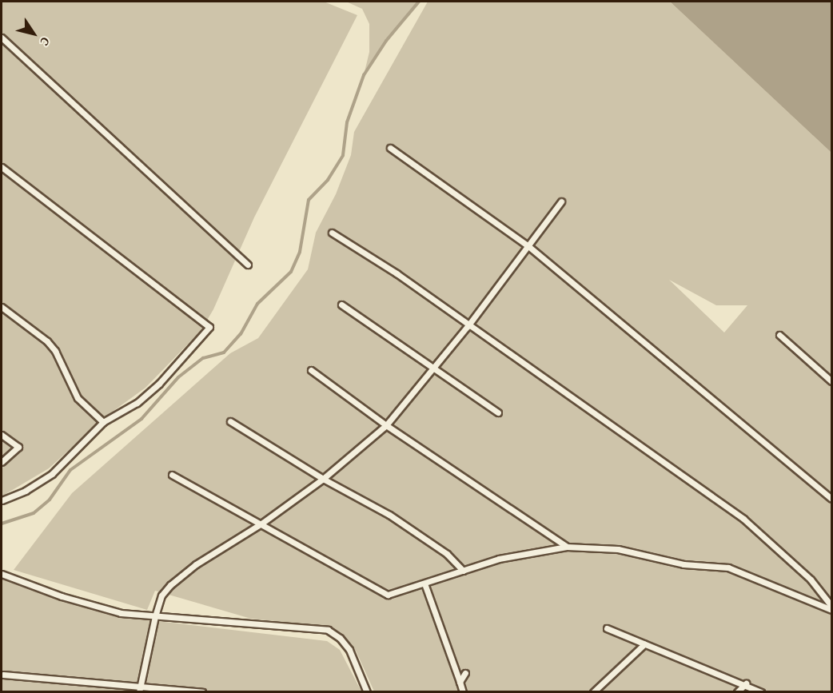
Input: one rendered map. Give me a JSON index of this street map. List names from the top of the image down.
{
  "north": "bottom right"
}
